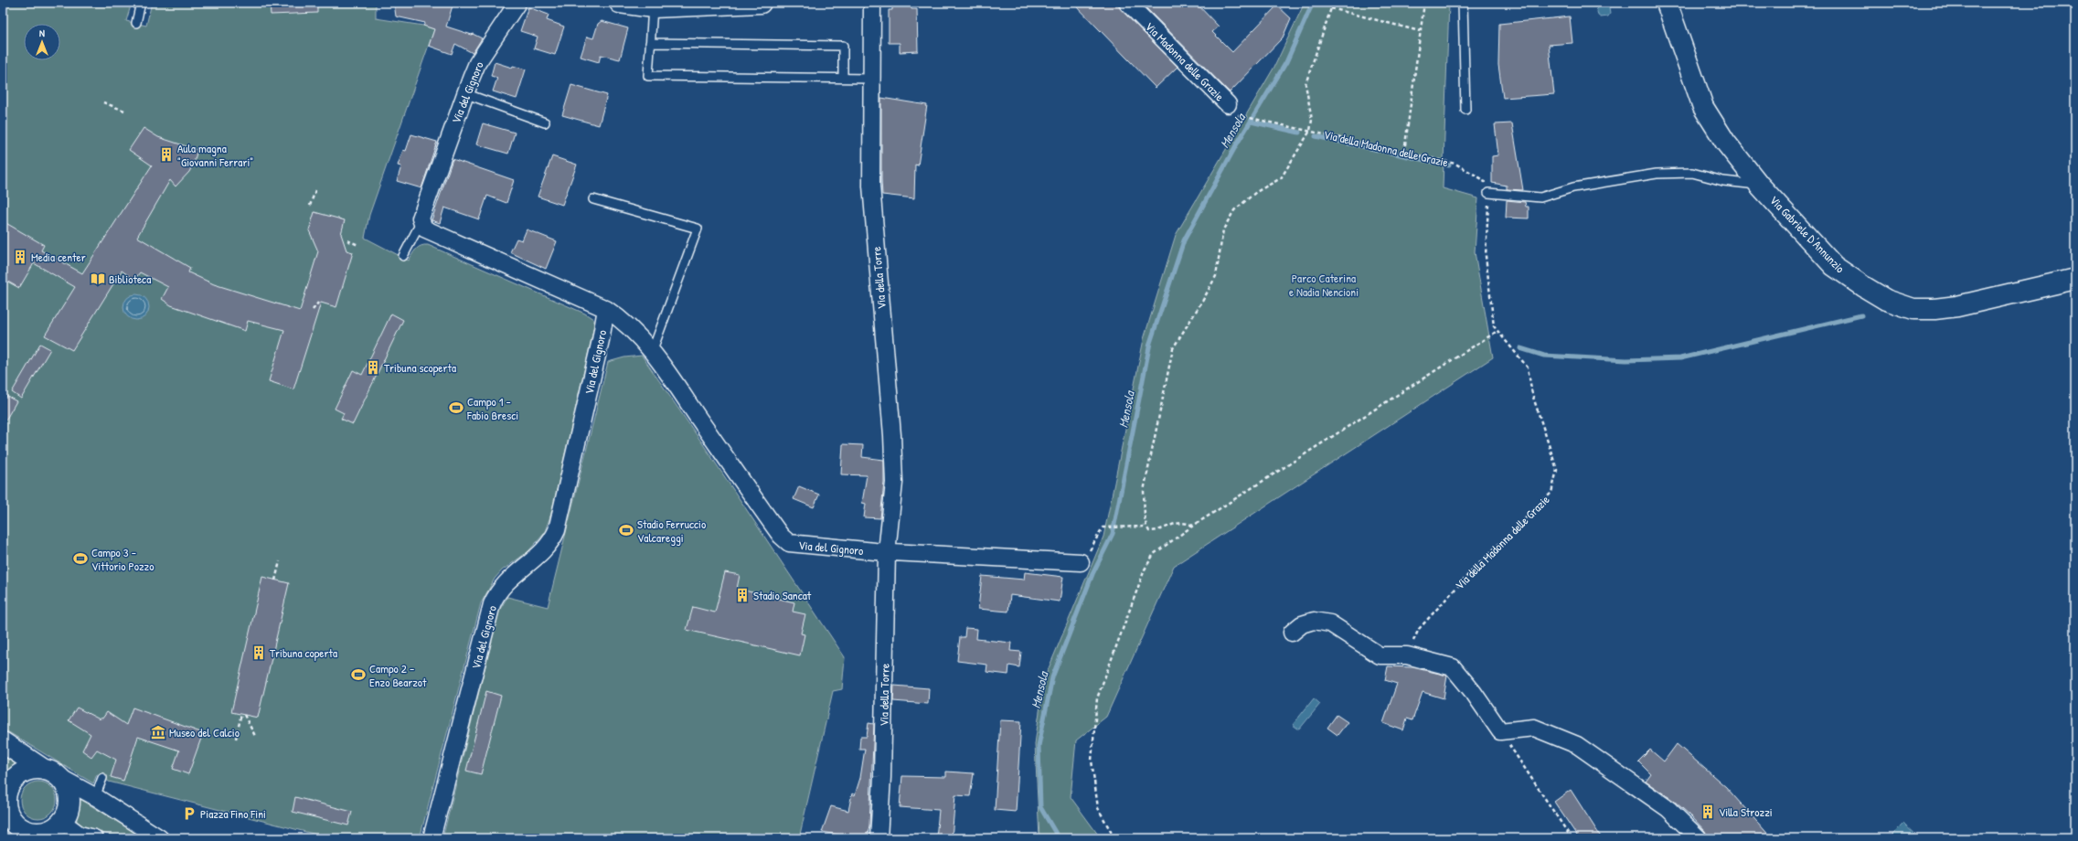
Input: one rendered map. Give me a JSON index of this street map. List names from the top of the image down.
{
  "streets": {
    "street": [
      "Via Madonna delle Grazie",
      "Via del Gignoro",
      "Via Gabriele D'Annunzio",
      "Via della Torre"
    ],
    "path": ["Via della Madonna delle Grazie"]
  },
  "crossings": [
    ["Via del Gignoro", "Via della Torre"]
  ],
  "water": ["Mensola"],
  "parks": ["Parco Caterina e Nadia Nencioni"],
  "places": {
    "building": [
      "Aula magna \"Giovanni Ferrari\"",
      "Media center",
      "Tribuna scoperta",
      "Stadio Sancat",
      "Tribuna coperta",
      "Villa Strozzi"
    ],
    "library": ["Biblioteca"],
    "sports": [
      "Campo 1 - Fabio Bresci",
      "Stadio Ferruccio Valcareggi",
      "Campo 3 - Vittorio Pozzo",
      "Campo 2 - Enzo Bearzot"
    ],
    "museum": ["Museo del Calcio"],
    "parking": ["Piazza Fino Fini"]
  },
  "north": "top"
}
